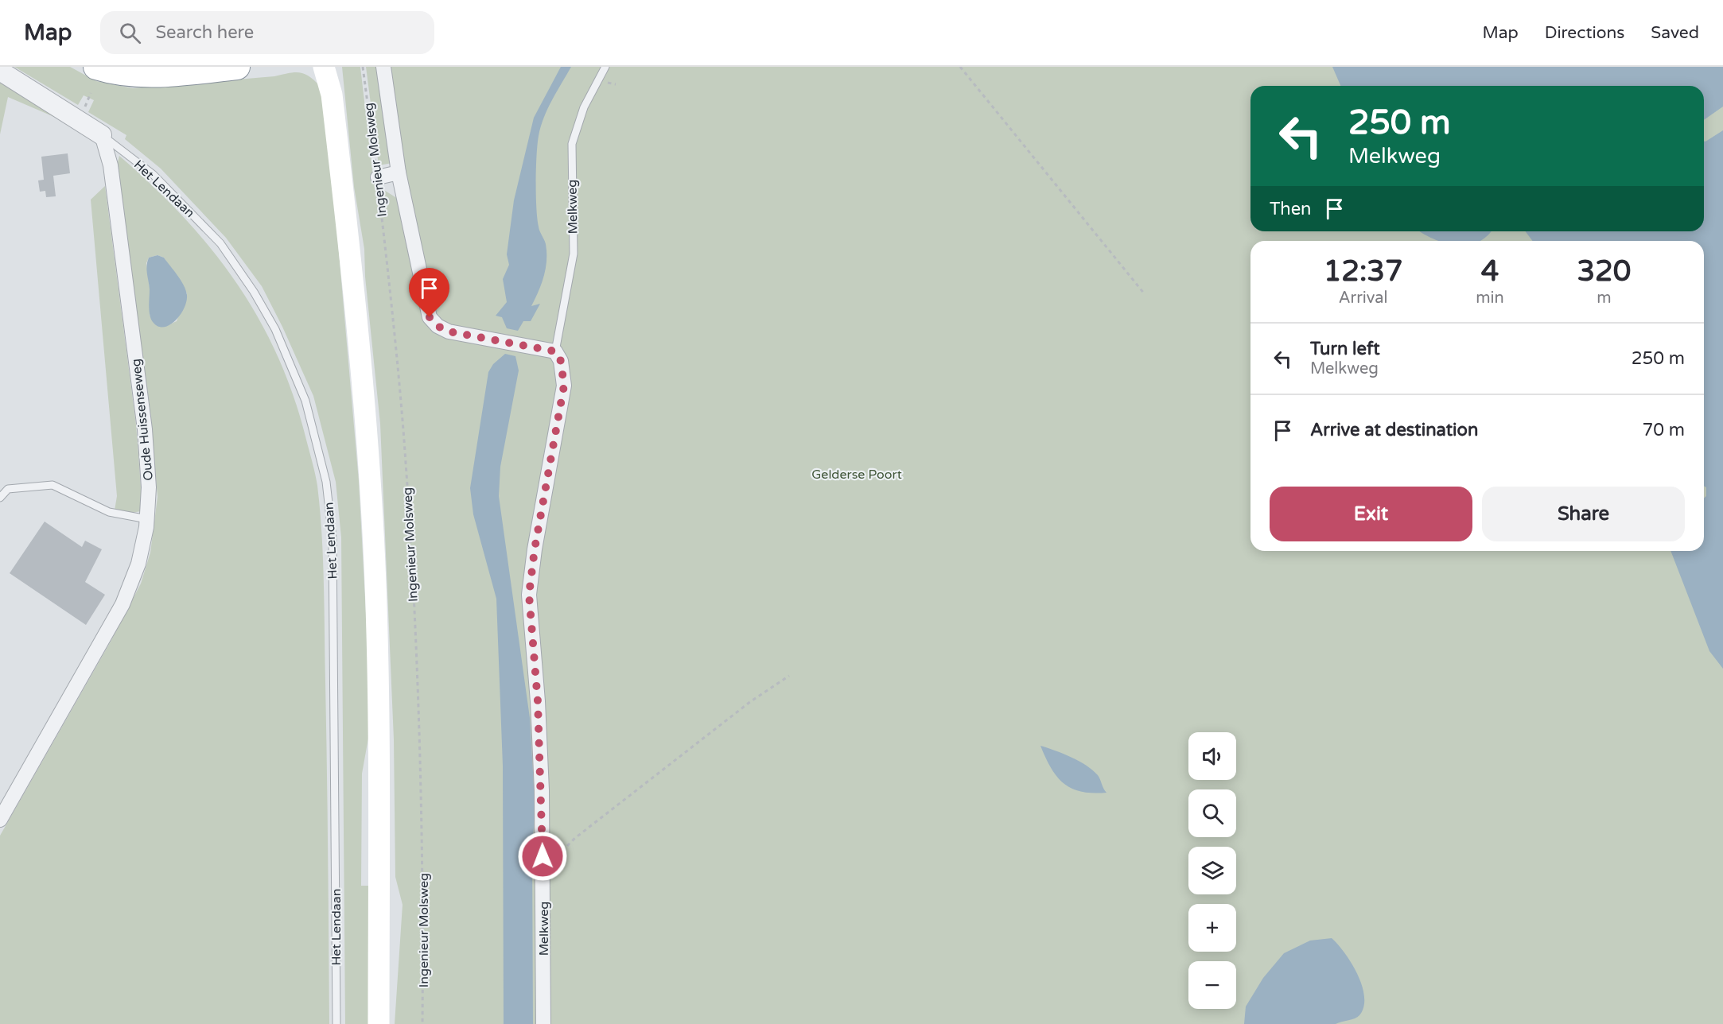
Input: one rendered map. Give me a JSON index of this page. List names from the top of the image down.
{
  "streets": {
    "street": ["Melkweg", "Oude Huissenseweg"],
    "lane": ["Het Lendaan"],
    "path": ["Ingenieur Molsweg"]
  },
  "crossings": [
    ["Het Lendaan", "Oude Huissenseweg"]
  ],
  "parks": ["Gelderse Poort"],
  "page": {
    "header": "Map",
    "search": "Search here",
    "nav": ["Map", "Directions", "Saved"],
    "turn": ["250 m", "Melkweg"],
    "then": "Then",
    "eta": [
      "12:37",
      "Arrival",
      "4",
      "min",
      "320",
      "m"
    ],
    "list": [
      {
        "name": "Turn left",
        "note": "Melkweg",
        "value": "250 m"
      },
      {
        "name": "Arrive at destination",
        "value": "70 m"
      }
    ],
    "buttons": ["Exit", "Share"],
    "map_buttons": ["+", "−"]
  }
}
